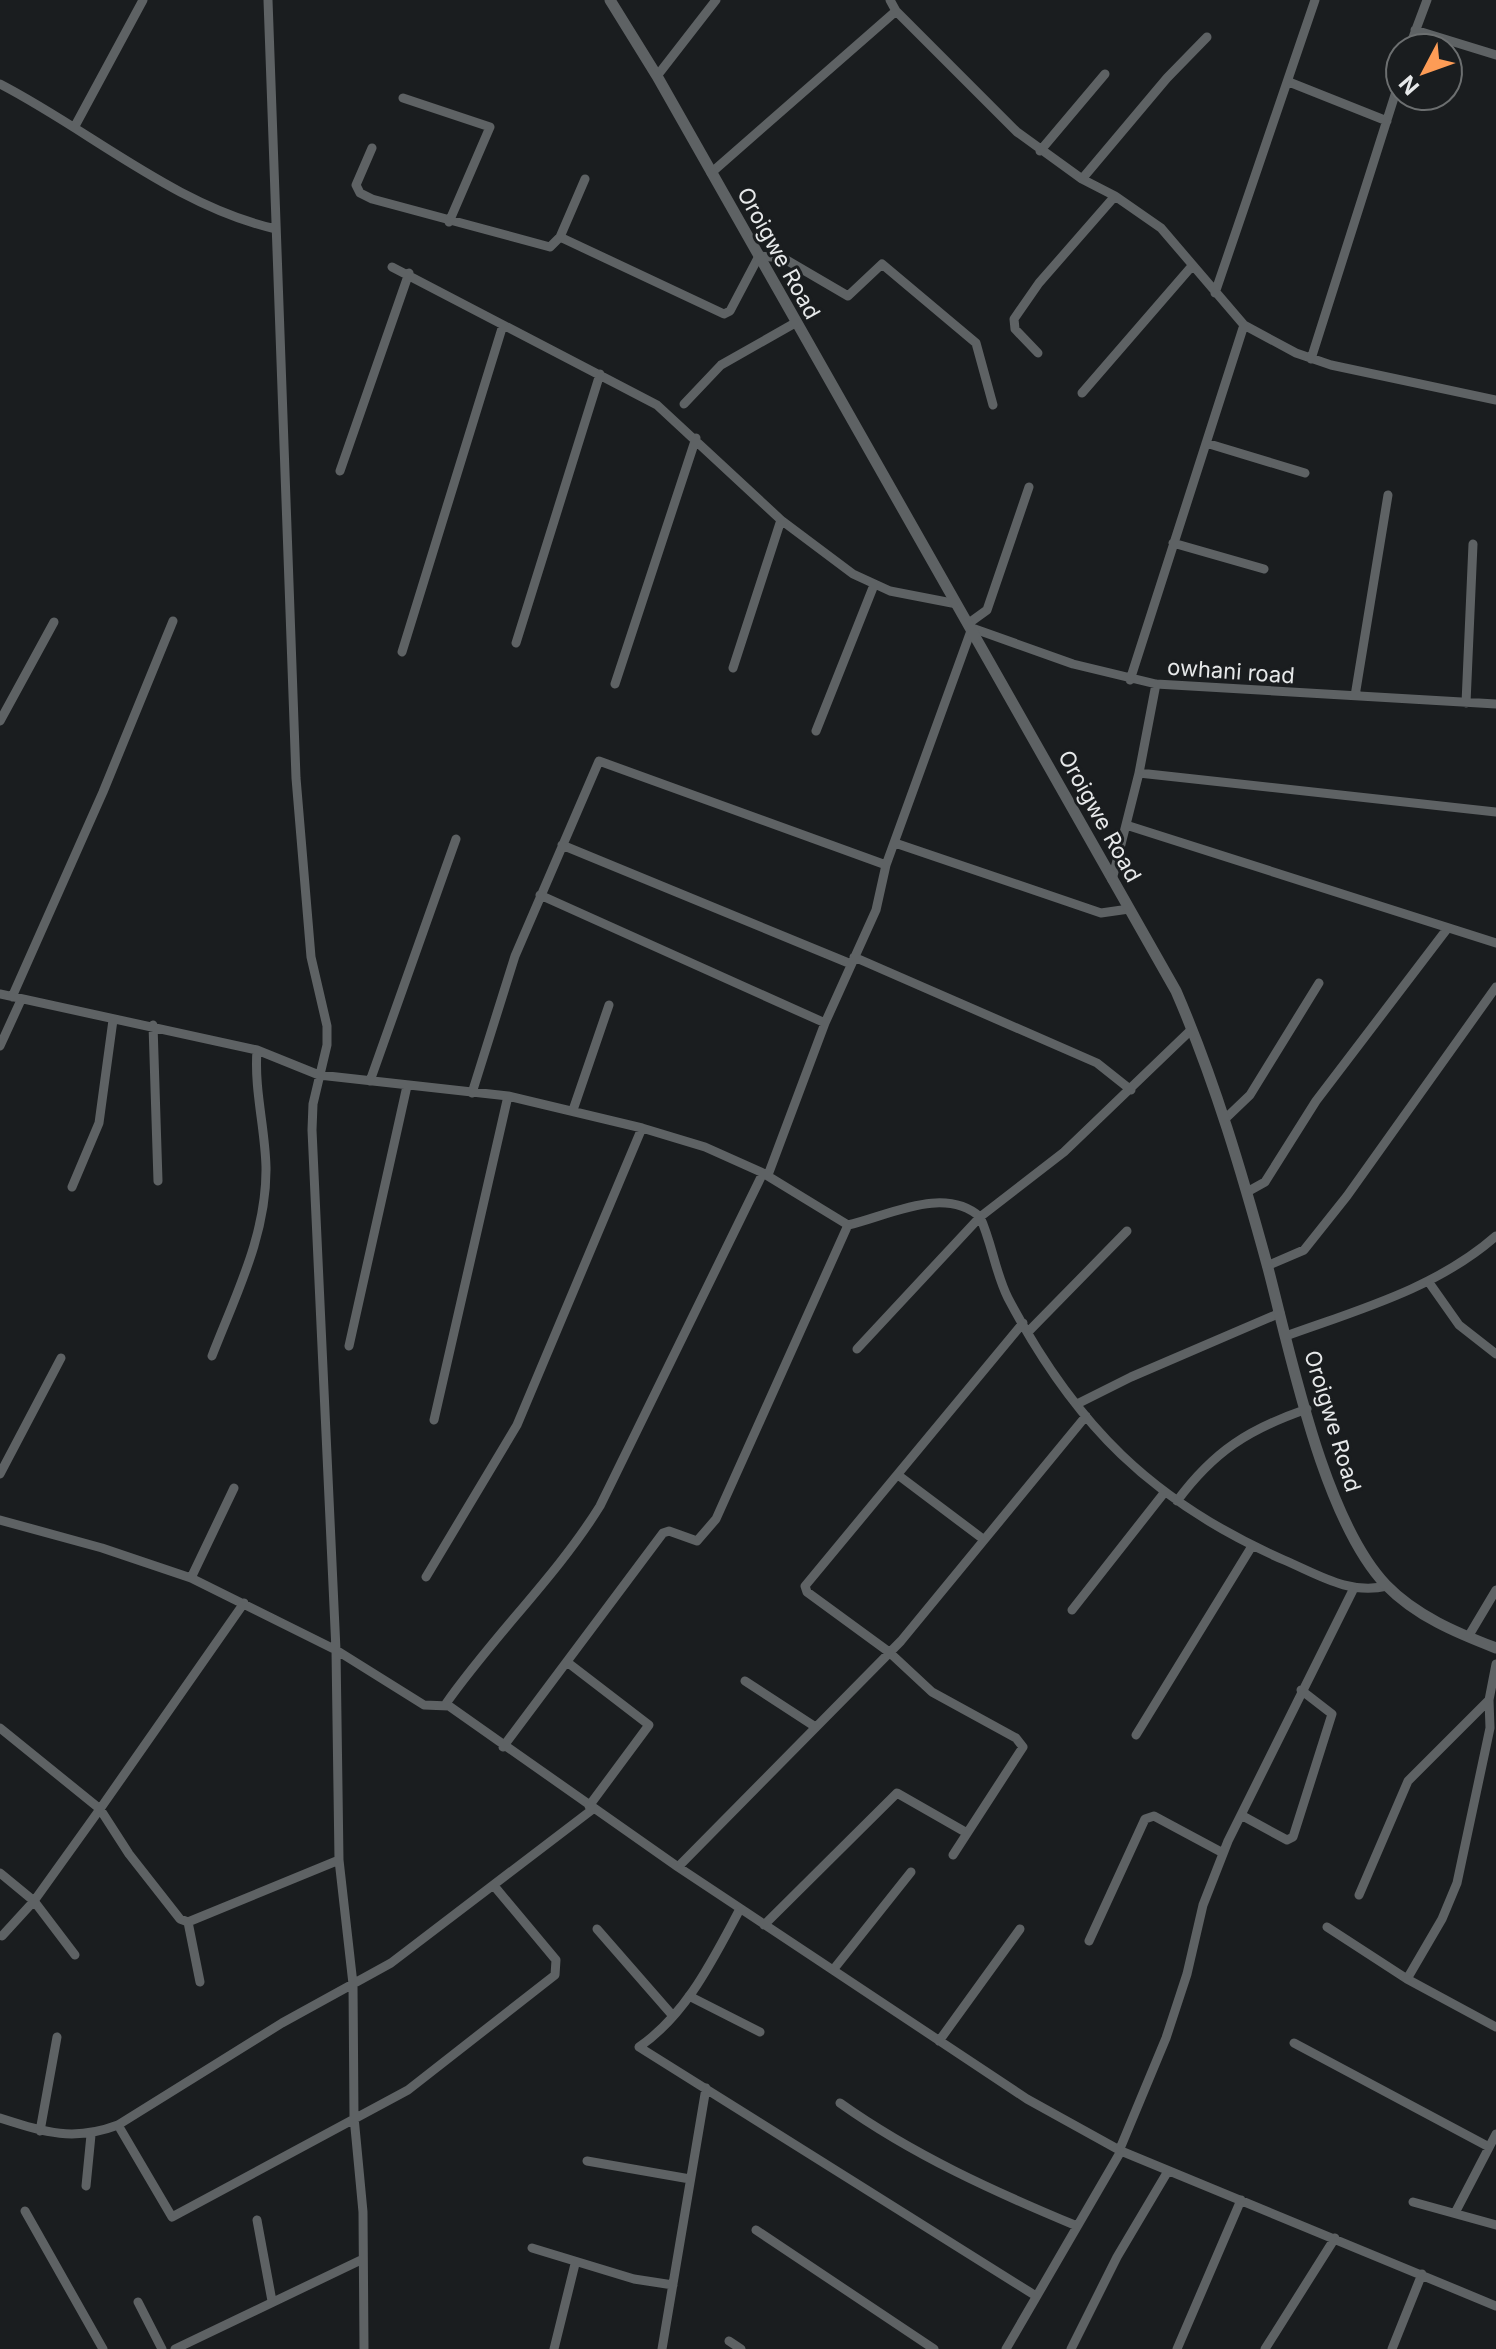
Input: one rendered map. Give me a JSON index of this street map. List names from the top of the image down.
{
  "streets": {
    "street": ["Oroigwe Road", "owhani road"]
  },
  "crossings": [
    ["Oroigwe Road", "owhani road"]
  ],
  "north": "bottom left"
}
